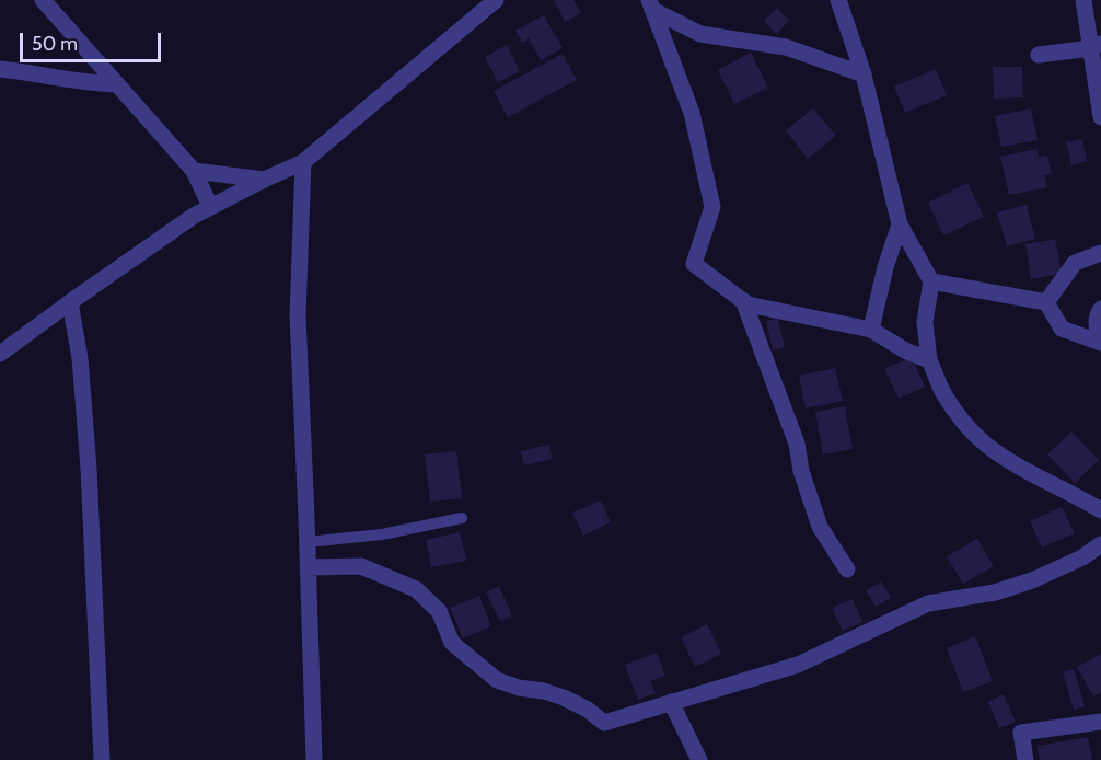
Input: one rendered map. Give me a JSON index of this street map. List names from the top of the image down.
{
  "scale_bar": "50 m"
}
